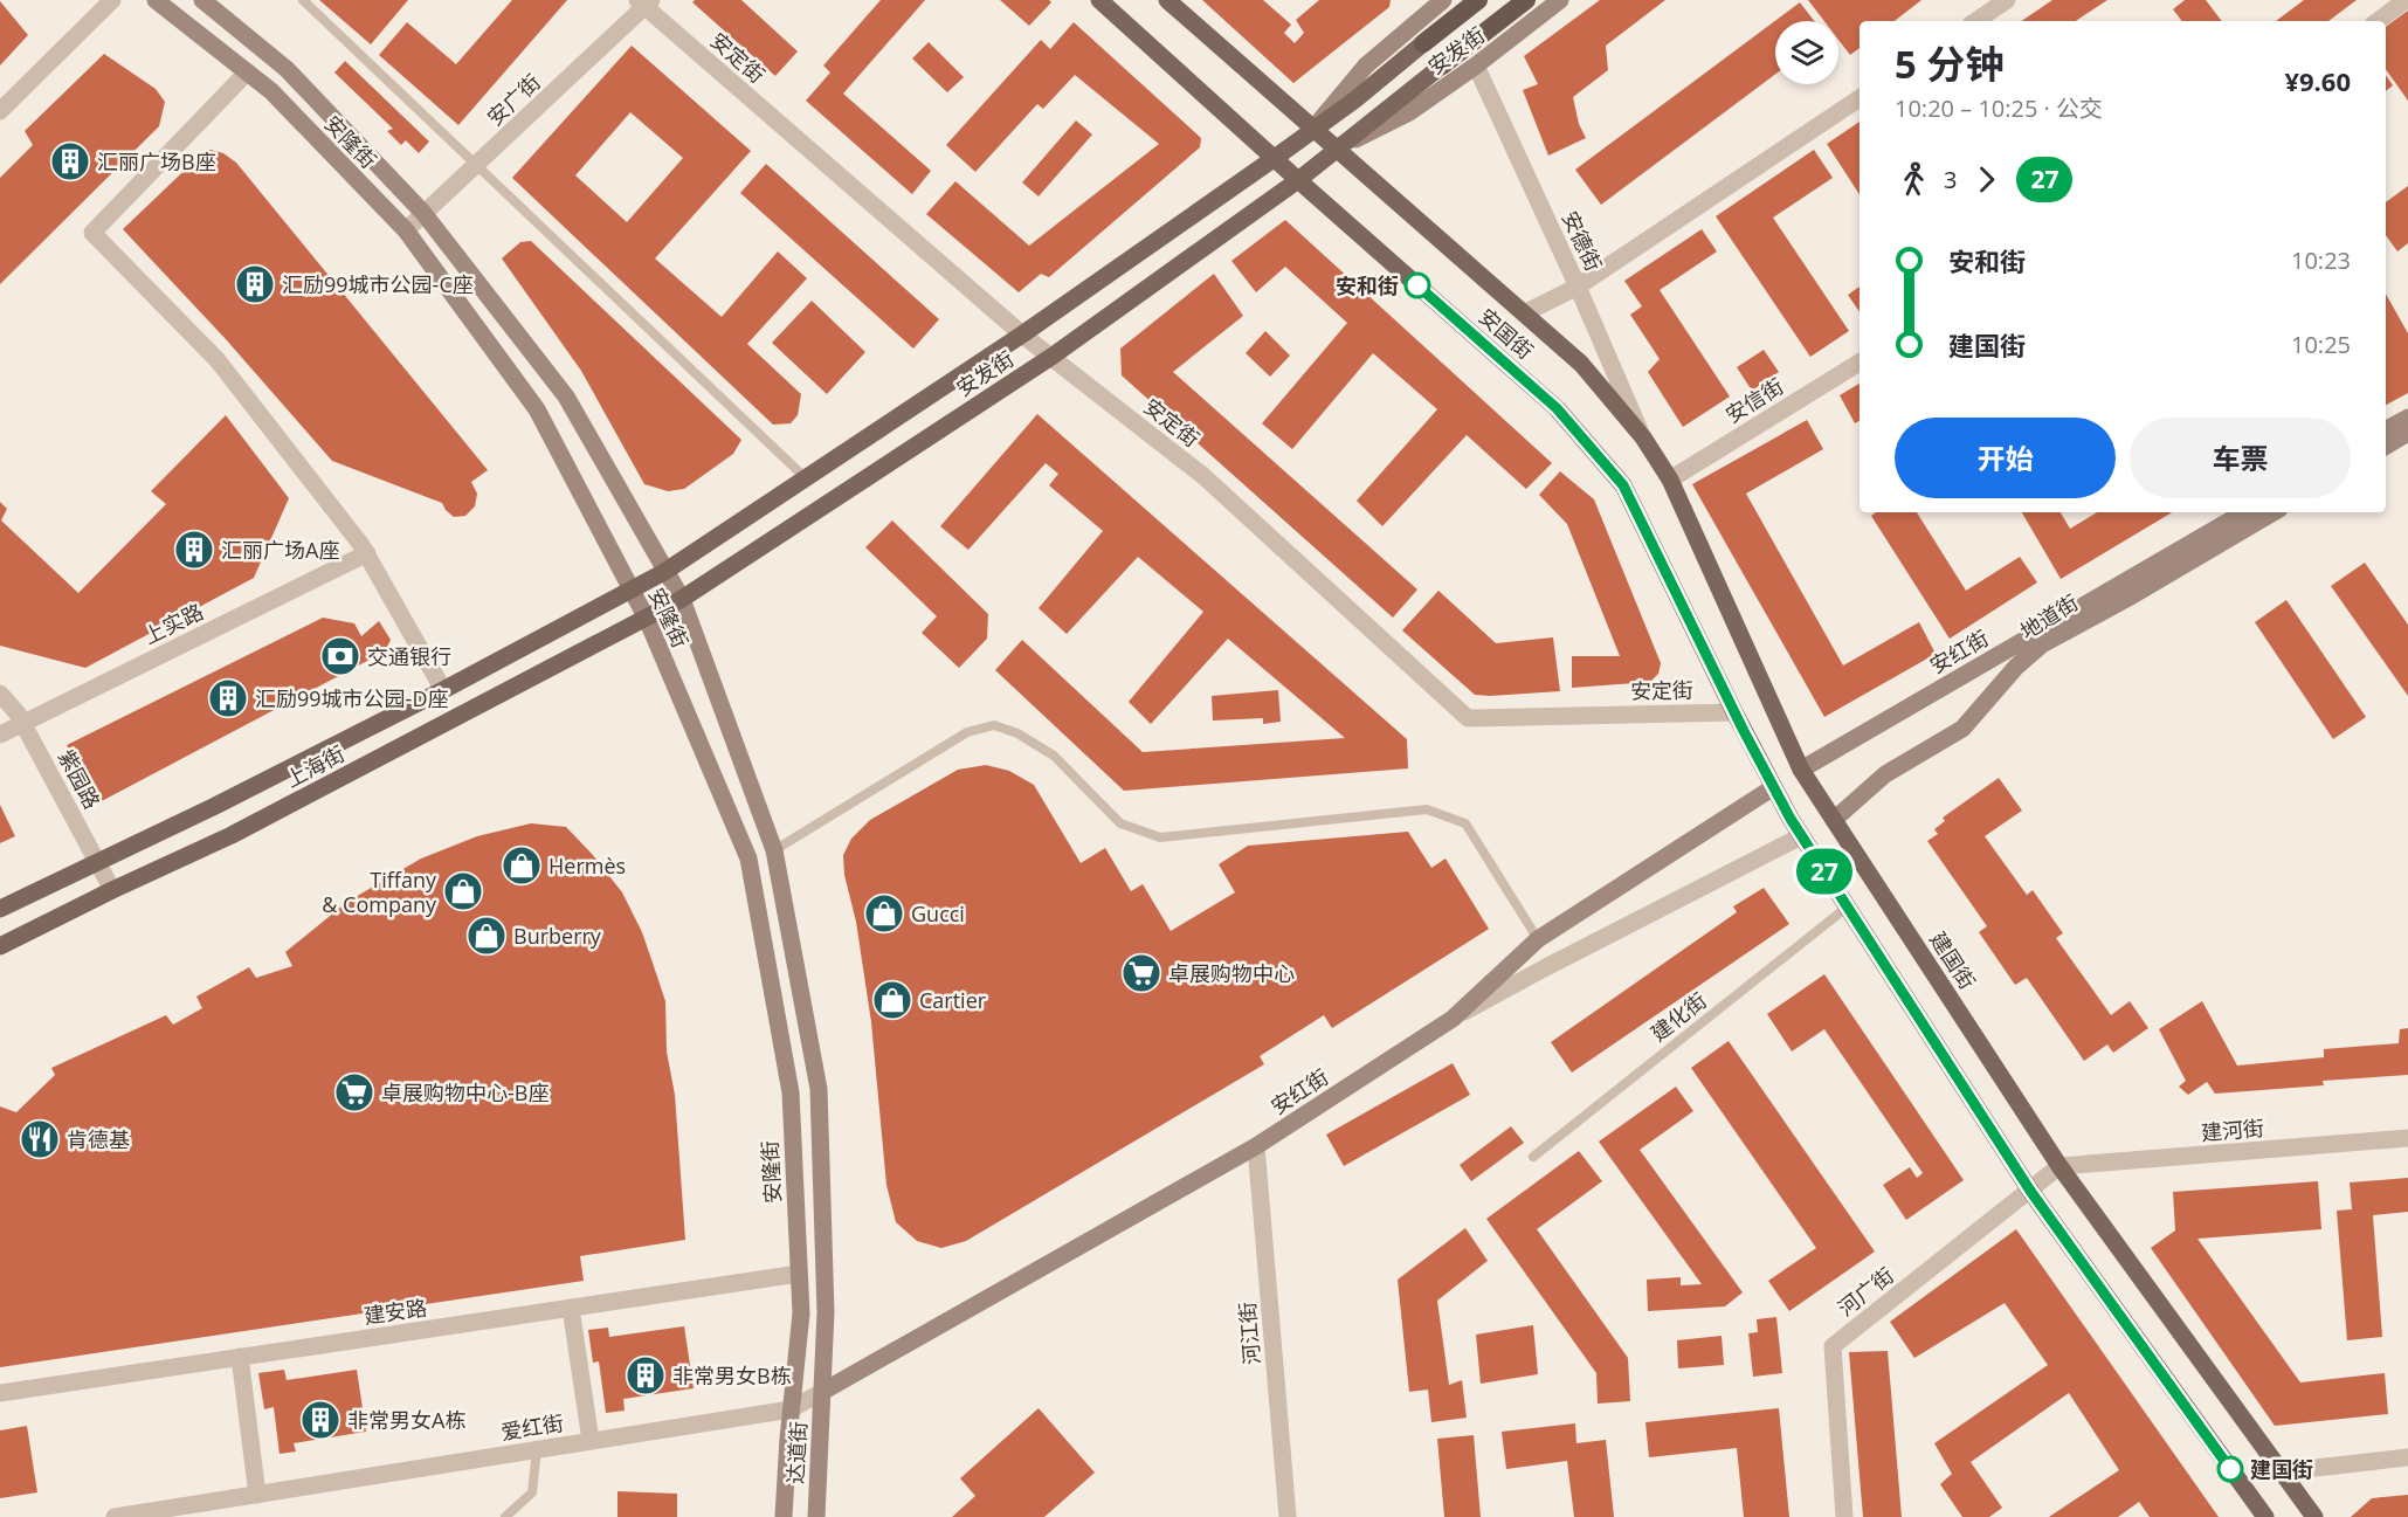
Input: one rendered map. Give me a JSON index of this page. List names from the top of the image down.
{
  "streets": {
    "highway": ["安发街"],
    "main road": [
      "安隆街",
      "安国街",
      "地道街",
      "安红街",
      "上海街",
      "建国街",
      "达道街"
    ],
    "street": [
      "安定街",
      "安广街",
      "安德街",
      "安信街",
      "上实路",
      "紫园路",
      "建河街",
      "河广街",
      "建安路",
      "河江街",
      "爱红街"
    ],
    "lane": ["建化街"]
  },
  "crossings": [
    ["安发街", "安定街"],
    ["安发街", "安隆街"],
    ["安发街", "安德街"],
    ["安发街", "安国街"],
    ["安发街", "上海街"],
    ["安定街", "安广街"],
    ["安定街", "安国街"],
    ["安广街", "安隆街"],
    ["安隆街", "安红街"],
    ["安隆街", "上海街"],
    ["安隆街", "建安路"],
    ["安隆街", "爱红街"],
    ["安隆街", "达道街"],
    ["安德街", "安国街"],
    ["安国街", "安信街"],
    ["安国街", "安红街"],
    ["安国街", "建国街"],
    ["地道街", "建国街"],
    ["上实路", "紫园路"],
    ["安红街", "建国街"],
    ["安红街", "河江街"],
    ["安红街", "达道街"],
    ["上海街", "紫园路"],
    ["建国街", "建河街"],
    ["建国街", "河广街"],
    ["建河街", "河广街"],
    ["爱红街", "达道街"]
  ],
  "places": {
    "building": [
      "汇丽广场B座",
      "汇励99城市公园-C座",
      "汇丽广场A座",
      "汇励99城市公园-D座",
      "非常男女B栋",
      "非常男女A栋"
    ],
    "other": ["安和街", "建国街"],
    "bank": ["交通银行"],
    "shop": [
      "Hermès",
      "Tiffany & Company",
      "Gucci",
      "Burberry",
      "Cartier"
    ],
    "supermarket": ["卓展购物中心", "卓展购物中心-B座"],
    "restaurant": ["肯德基"]
  },
  "lines": ["bus line 27"],
  "page": {
    "on_map": "27",
    "heading": ["5 分钟", "10:20 – 10:25 · 公交", "¥9.60"],
    "legs": ["3", "27"],
    "list": [
      {
        "name": "安和街",
        "value": "10:23"
      },
      {
        "name": "建国街",
        "value": "10:25"
      }
    ],
    "buttons": ["开始", "车票"]
  }
}
